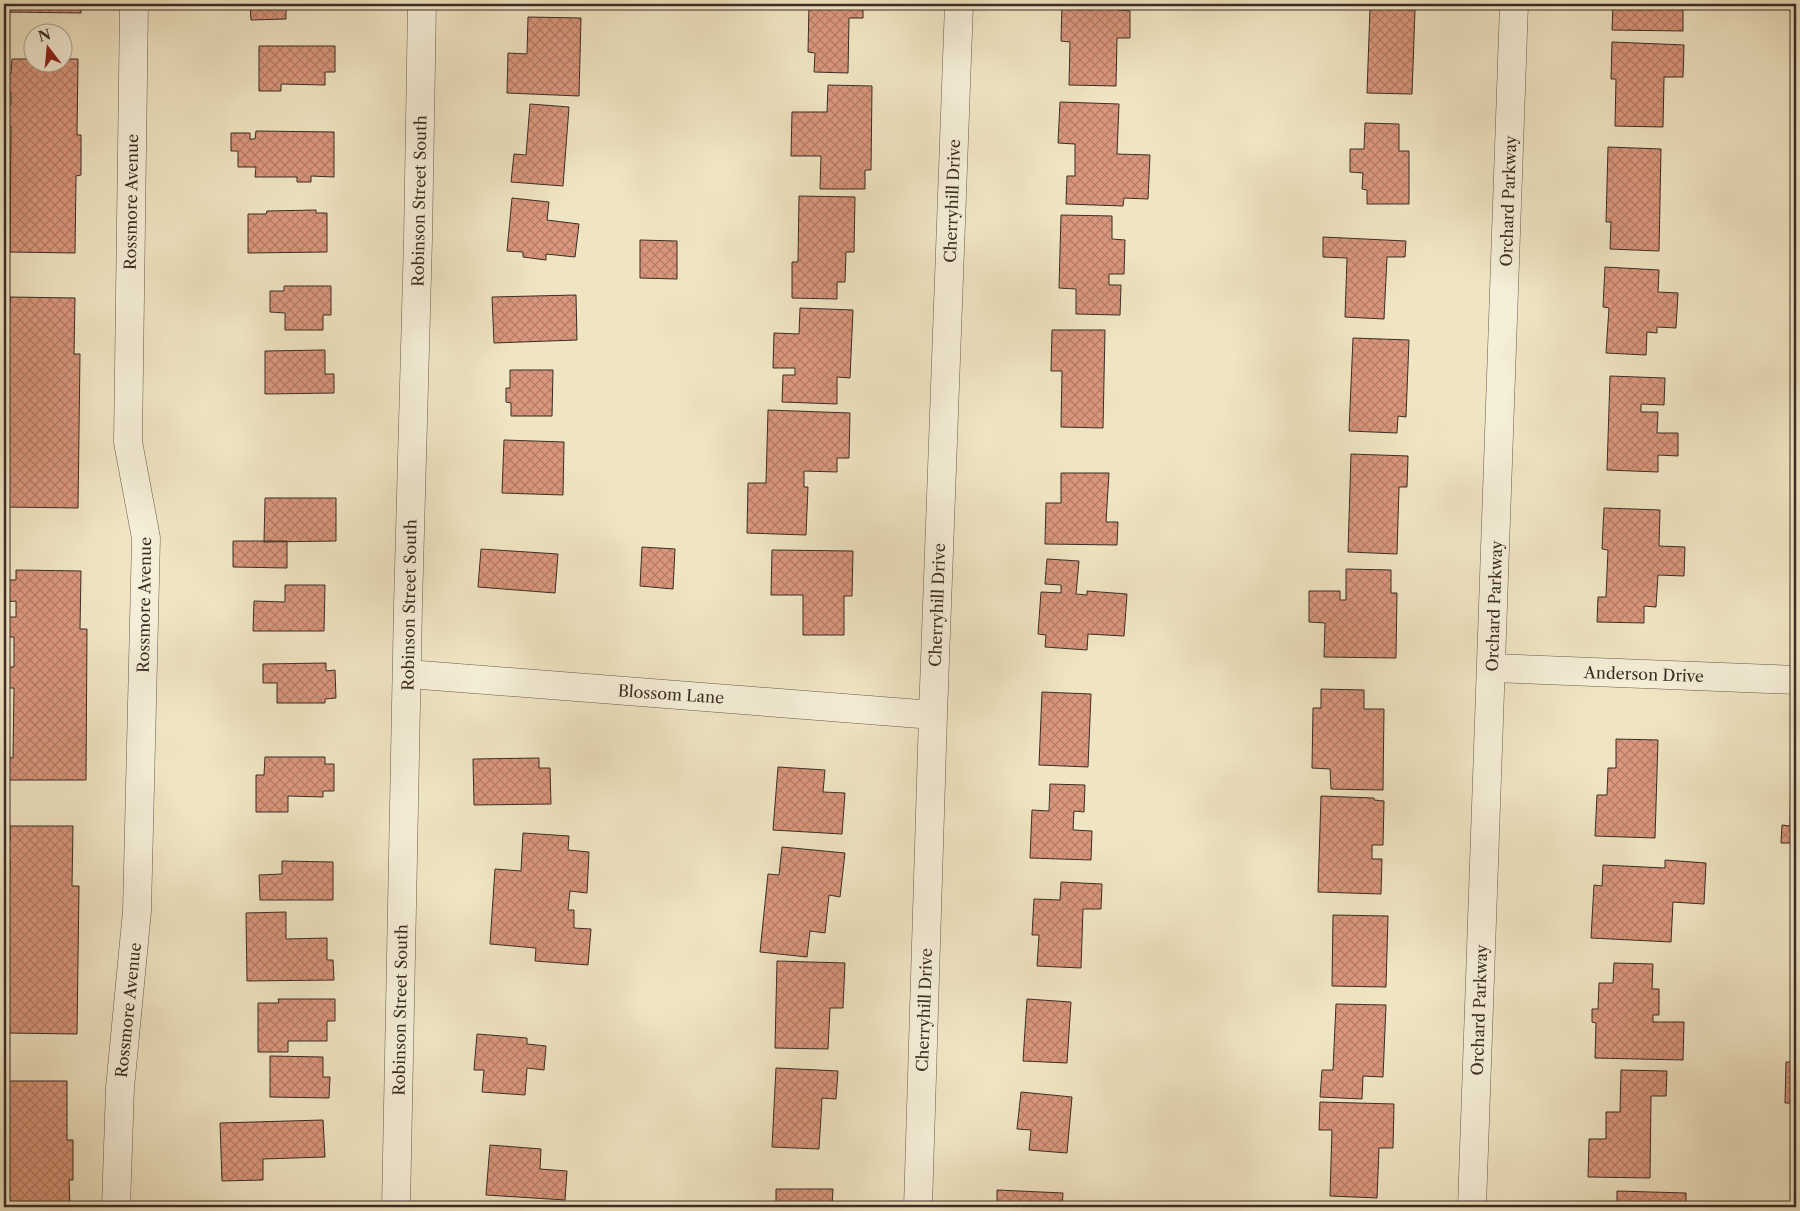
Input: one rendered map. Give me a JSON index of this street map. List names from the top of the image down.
{
  "streets": {
    "street": [
      "Robinson Street South",
      "Cherryhill Drive",
      "Orchard Parkway",
      "Rossmore Avenue",
      "Anderson Drive",
      "Blossom Lane"
    ]
  },
  "crossings": [
    ["Robinson Street South", "Blossom Lane"],
    ["Cherryhill Drive", "Blossom Lane"],
    ["Orchard Parkway", "Anderson Drive"]
  ],
  "north": "top"
}
